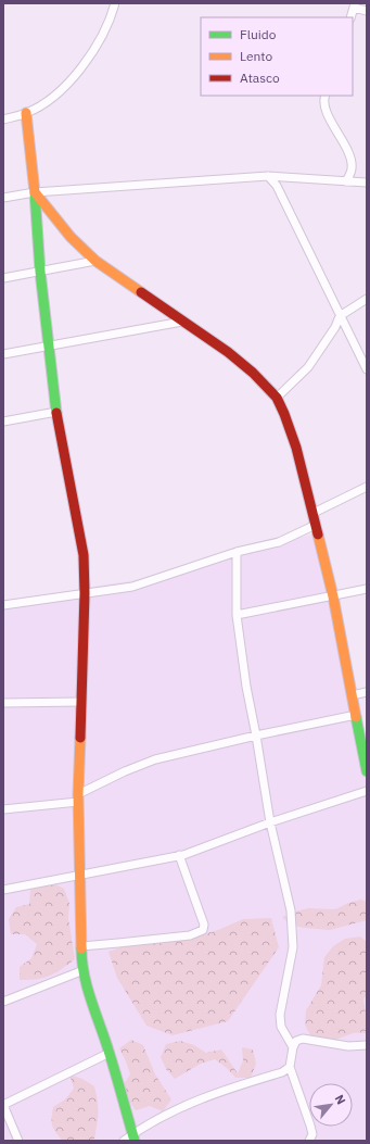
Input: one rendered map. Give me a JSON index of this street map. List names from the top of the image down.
{
  "legend": ["Fluido", "Lento", "Atasco"],
  "north": "top right"
}
